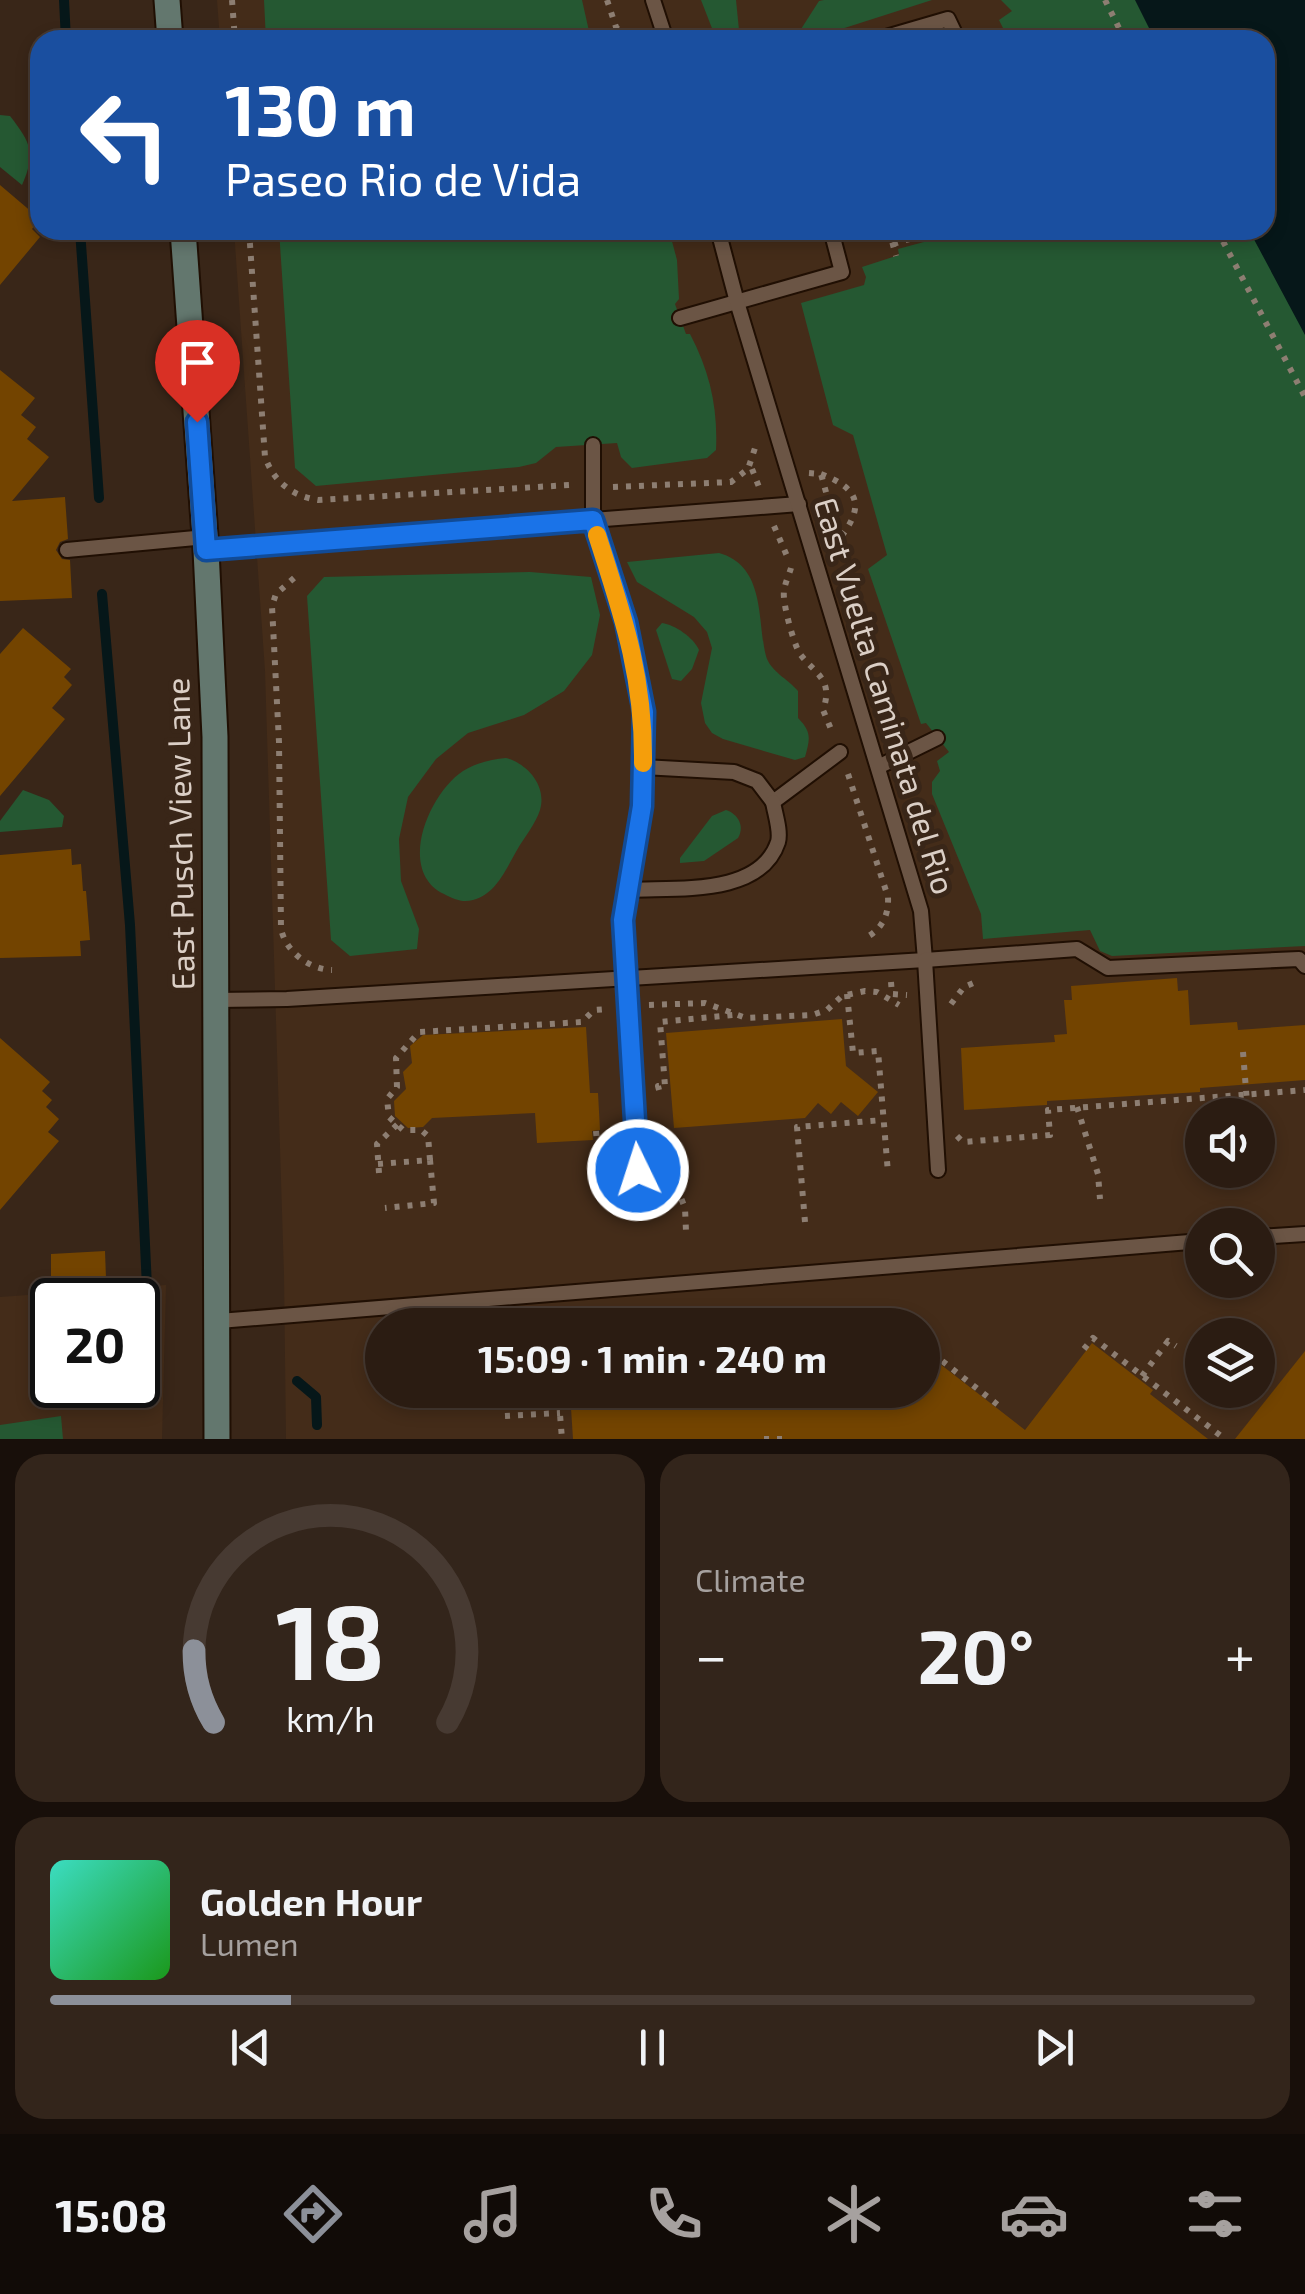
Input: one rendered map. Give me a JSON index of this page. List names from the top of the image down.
{
  "streets": {
    "main road": ["East Pusch View Lane"],
    "lane": ["East Vuelta Caminata del Rio"]
  },
  "page": {
    "turn": ["130 m", "Paseo Rio de Vida"],
    "limit": "20",
    "trip": "15:09 · 1 min · 240 m",
    "tile": "Climate",
    "heat": ["−", "20°", "+"],
    "song": ["Golden Hour", "Lumen"],
    "tabs": "15:08",
    "gauge": ["18", "km/h"]
  }
}
